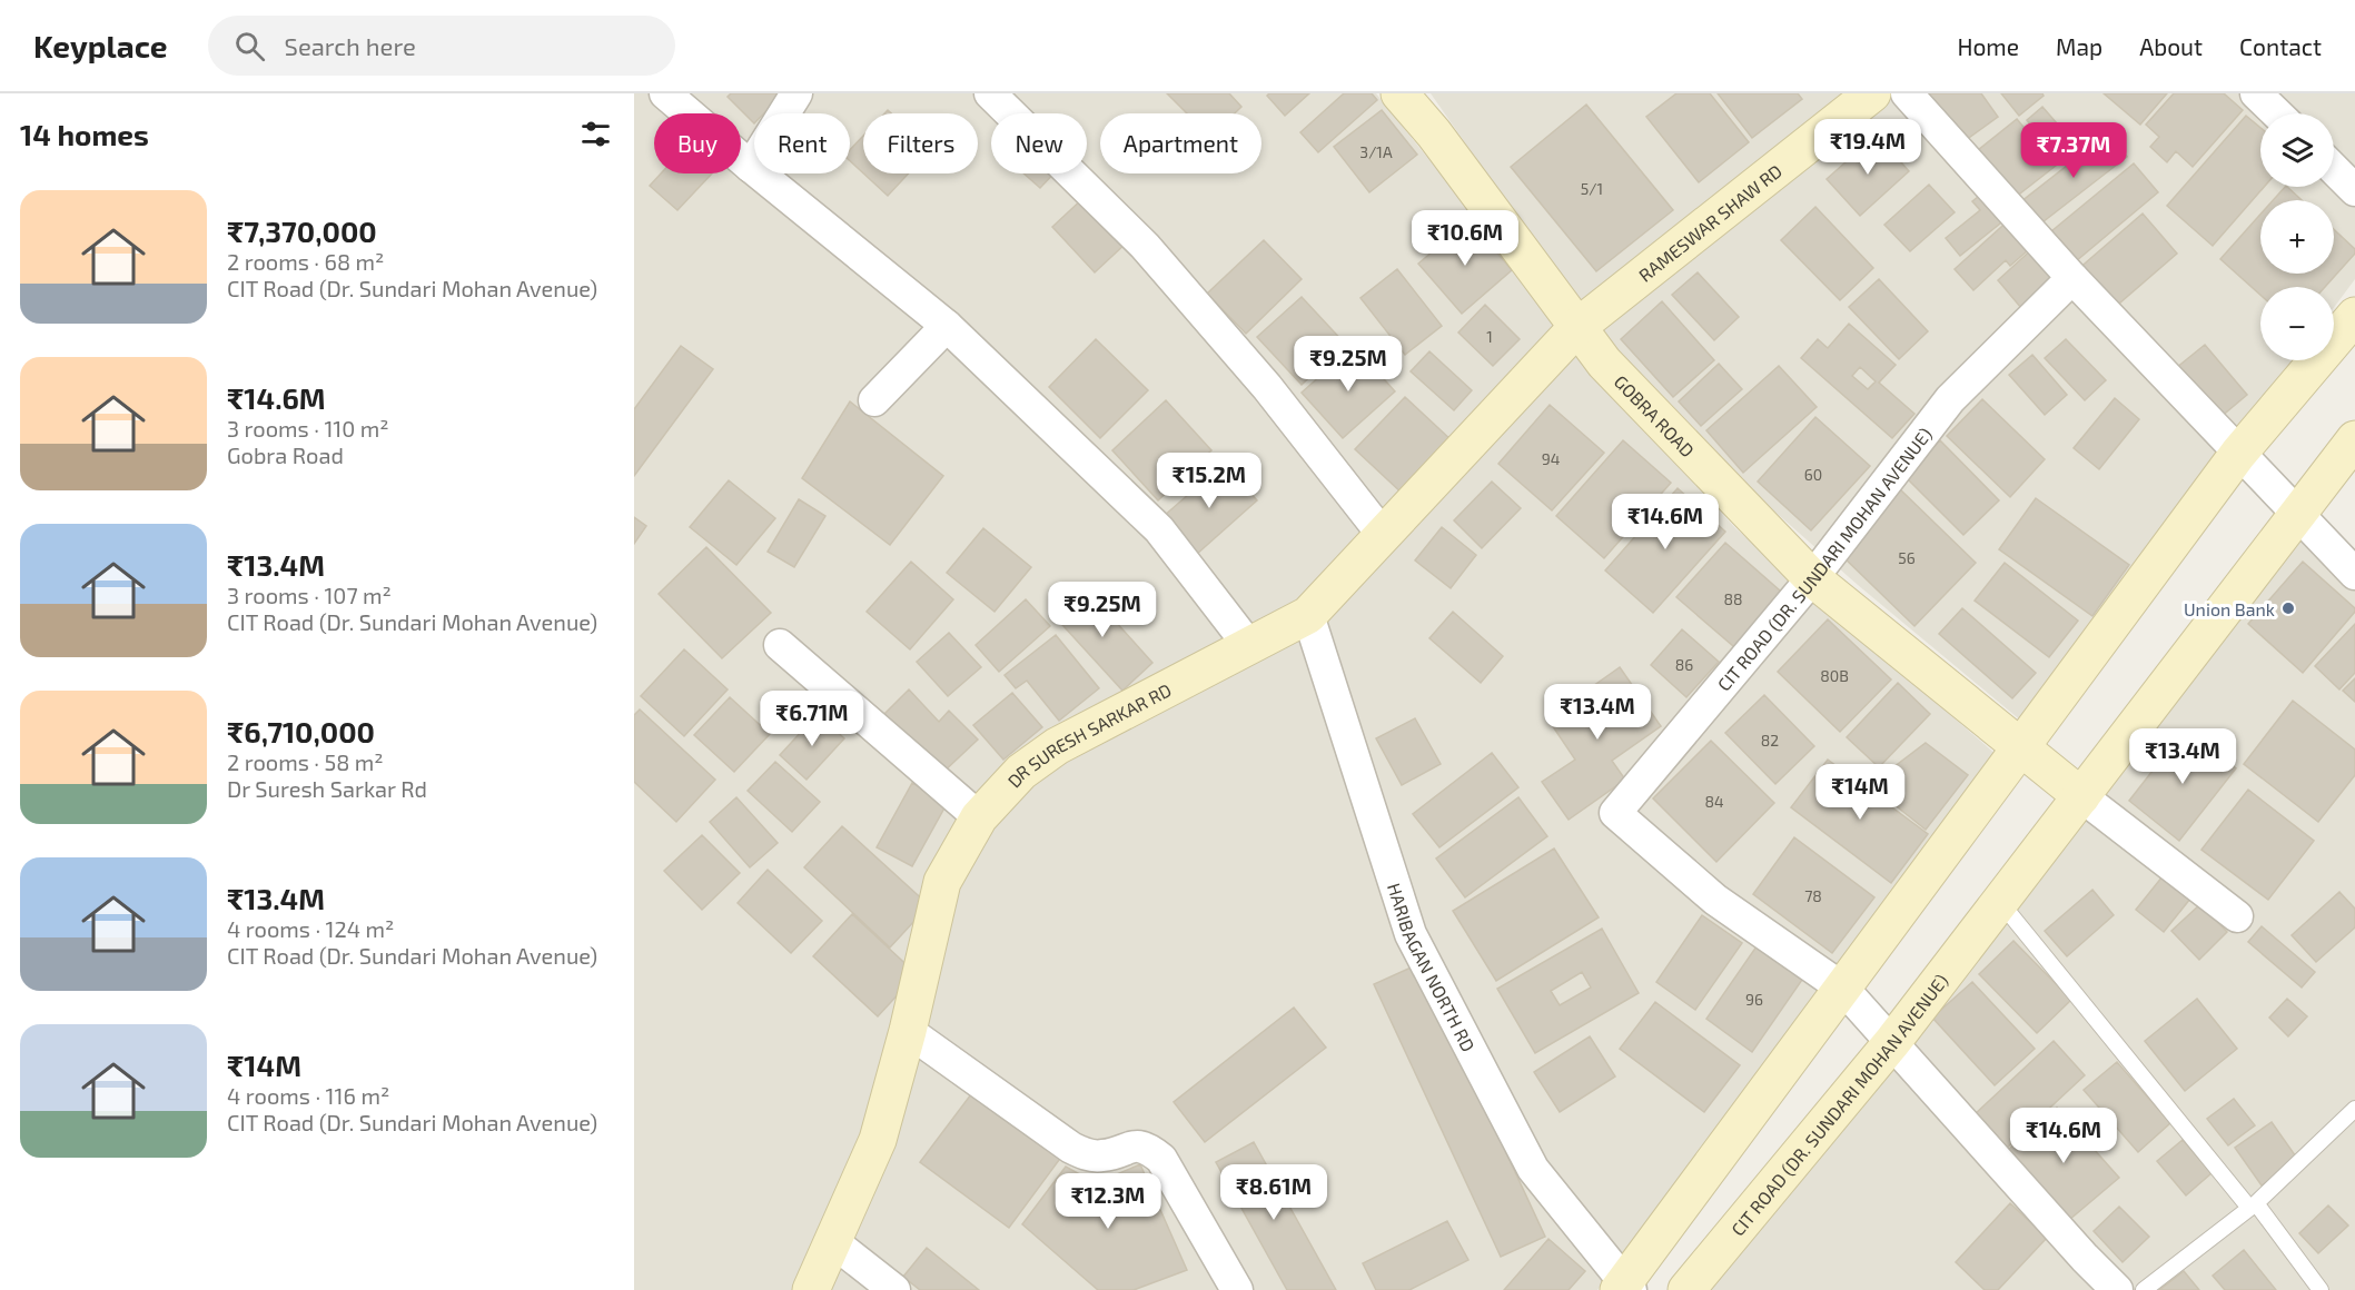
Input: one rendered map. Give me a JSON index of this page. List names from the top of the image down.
{
  "streets": {
    "street": [
      "RAMESWAR SHAW RD",
      "GOBRA ROAD",
      "CIT ROAD (DR. SUNDARI MOHAN AVENUE)",
      "DR SURESH SARKAR RD",
      "HARIBAGAN NORTH RD"
    ]
  },
  "crossings": [
    ["RAMESWAR SHAW RD", "GOBRA ROAD"],
    ["RAMESWAR SHAW RD", "DR SURESH SARKAR RD"],
    ["GOBRA ROAD", "CIT ROAD (DR. SUNDARI MOHAN AVENUE)"],
    ["GOBRA ROAD", "DR SURESH SARKAR RD"],
    ["DR SURESH SARKAR RD", "HARIBAGAN NORTH RD"]
  ],
  "places": ["Union Bank"],
  "house_numbers": [
    "3/1A",
    "5/1",
    "1",
    "94",
    "60",
    "56",
    "88",
    "86",
    "80B",
    "82",
    "84",
    "78",
    "96"
  ],
  "page": {
    "header": "Keyplace",
    "search": "Search here",
    "nav": [
      "Home",
      "Map",
      "About",
      "Contact"
    ],
    "heading": "14 homes",
    "map_buttons": ["+", "−"],
    "chip": [
      "Buy",
      "Rent",
      "Filters",
      "New",
      "Apartment"
    ],
    "price": [
      "₹19.4M",
      "₹7.37M",
      "₹10.6M",
      "₹9.25M",
      "₹15.2M",
      "₹14.6M",
      "₹9.25M",
      "₹13.4M",
      "₹6.71M",
      "₹13.4M",
      "₹14M",
      "₹14.6M",
      "₹8.61M",
      "₹12.3M"
    ],
    "list": [
      {
        "name": "₹7,370,000",
        "note": "2 rooms · 68 m² · CIT Road (Dr. Sundari Mohan Avenue)"
      },
      {
        "name": "₹14.6M",
        "note": "3 rooms · 110 m² · Gobra Road"
      },
      {
        "name": "₹13.4M",
        "note": "3 rooms · 107 m² · CIT Road (Dr. Sundari Mohan Avenue)"
      },
      {
        "name": "₹6,710,000",
        "note": "2 rooms · 58 m² · Dr Suresh Sarkar Rd"
      },
      {
        "name": "₹13.4M",
        "note": "4 rooms · 124 m² · CIT Road (Dr. Sundari Mohan Avenue)"
      },
      {
        "name": "₹14M",
        "note": "4 rooms · 116 m² · CIT Road (Dr. Sundari Mohan Avenue)"
      }
    ]
  }
}
